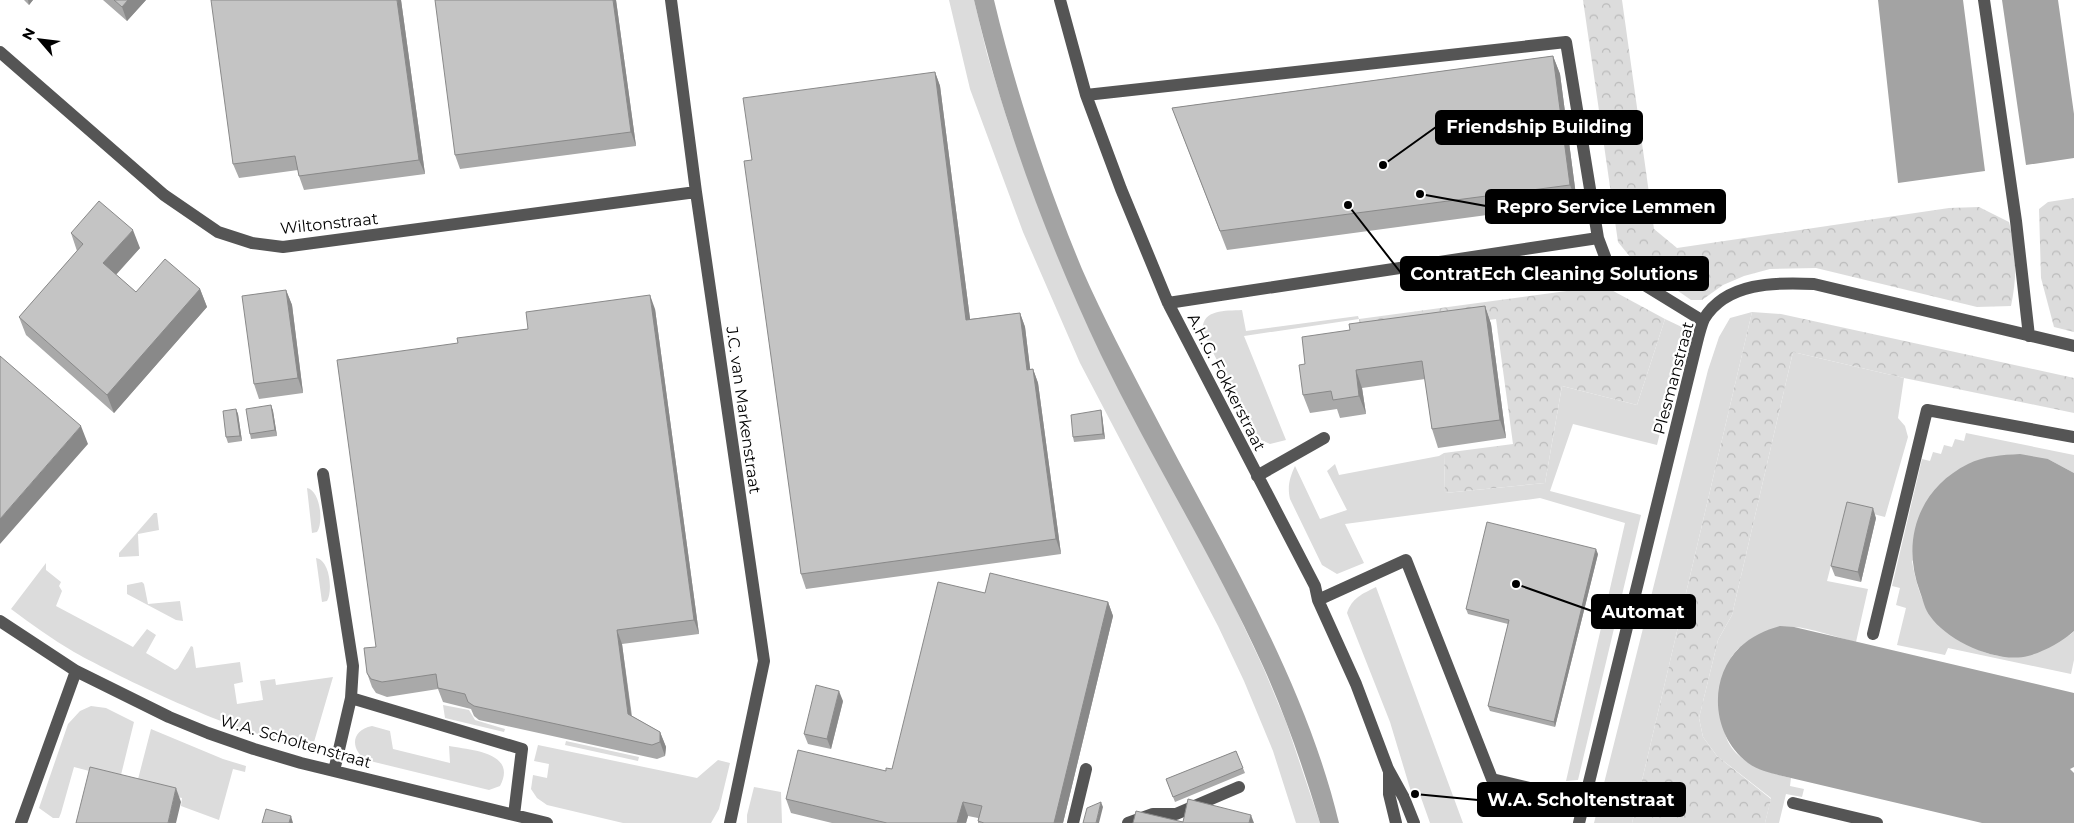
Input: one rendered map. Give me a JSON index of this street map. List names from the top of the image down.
{
  "streets": {
    "street": [
      "Wiltonstraat",
      "Plesmanstraat",
      "A.H.G. Fokkerstraat",
      "J.C. van Markenstraat",
      "W.A. Scholtenstraat"
    ]
  },
  "crossings": [
    ["Wiltonstraat", "J.C. van Markenstraat"]
  ],
  "places": [
    "Friendship Building",
    "Repro Service Lemmen",
    "ContratEch Cleaning Solutions",
    "Automat",
    "W.A. Scholtenstraat"
  ],
  "north": "top left"
}
